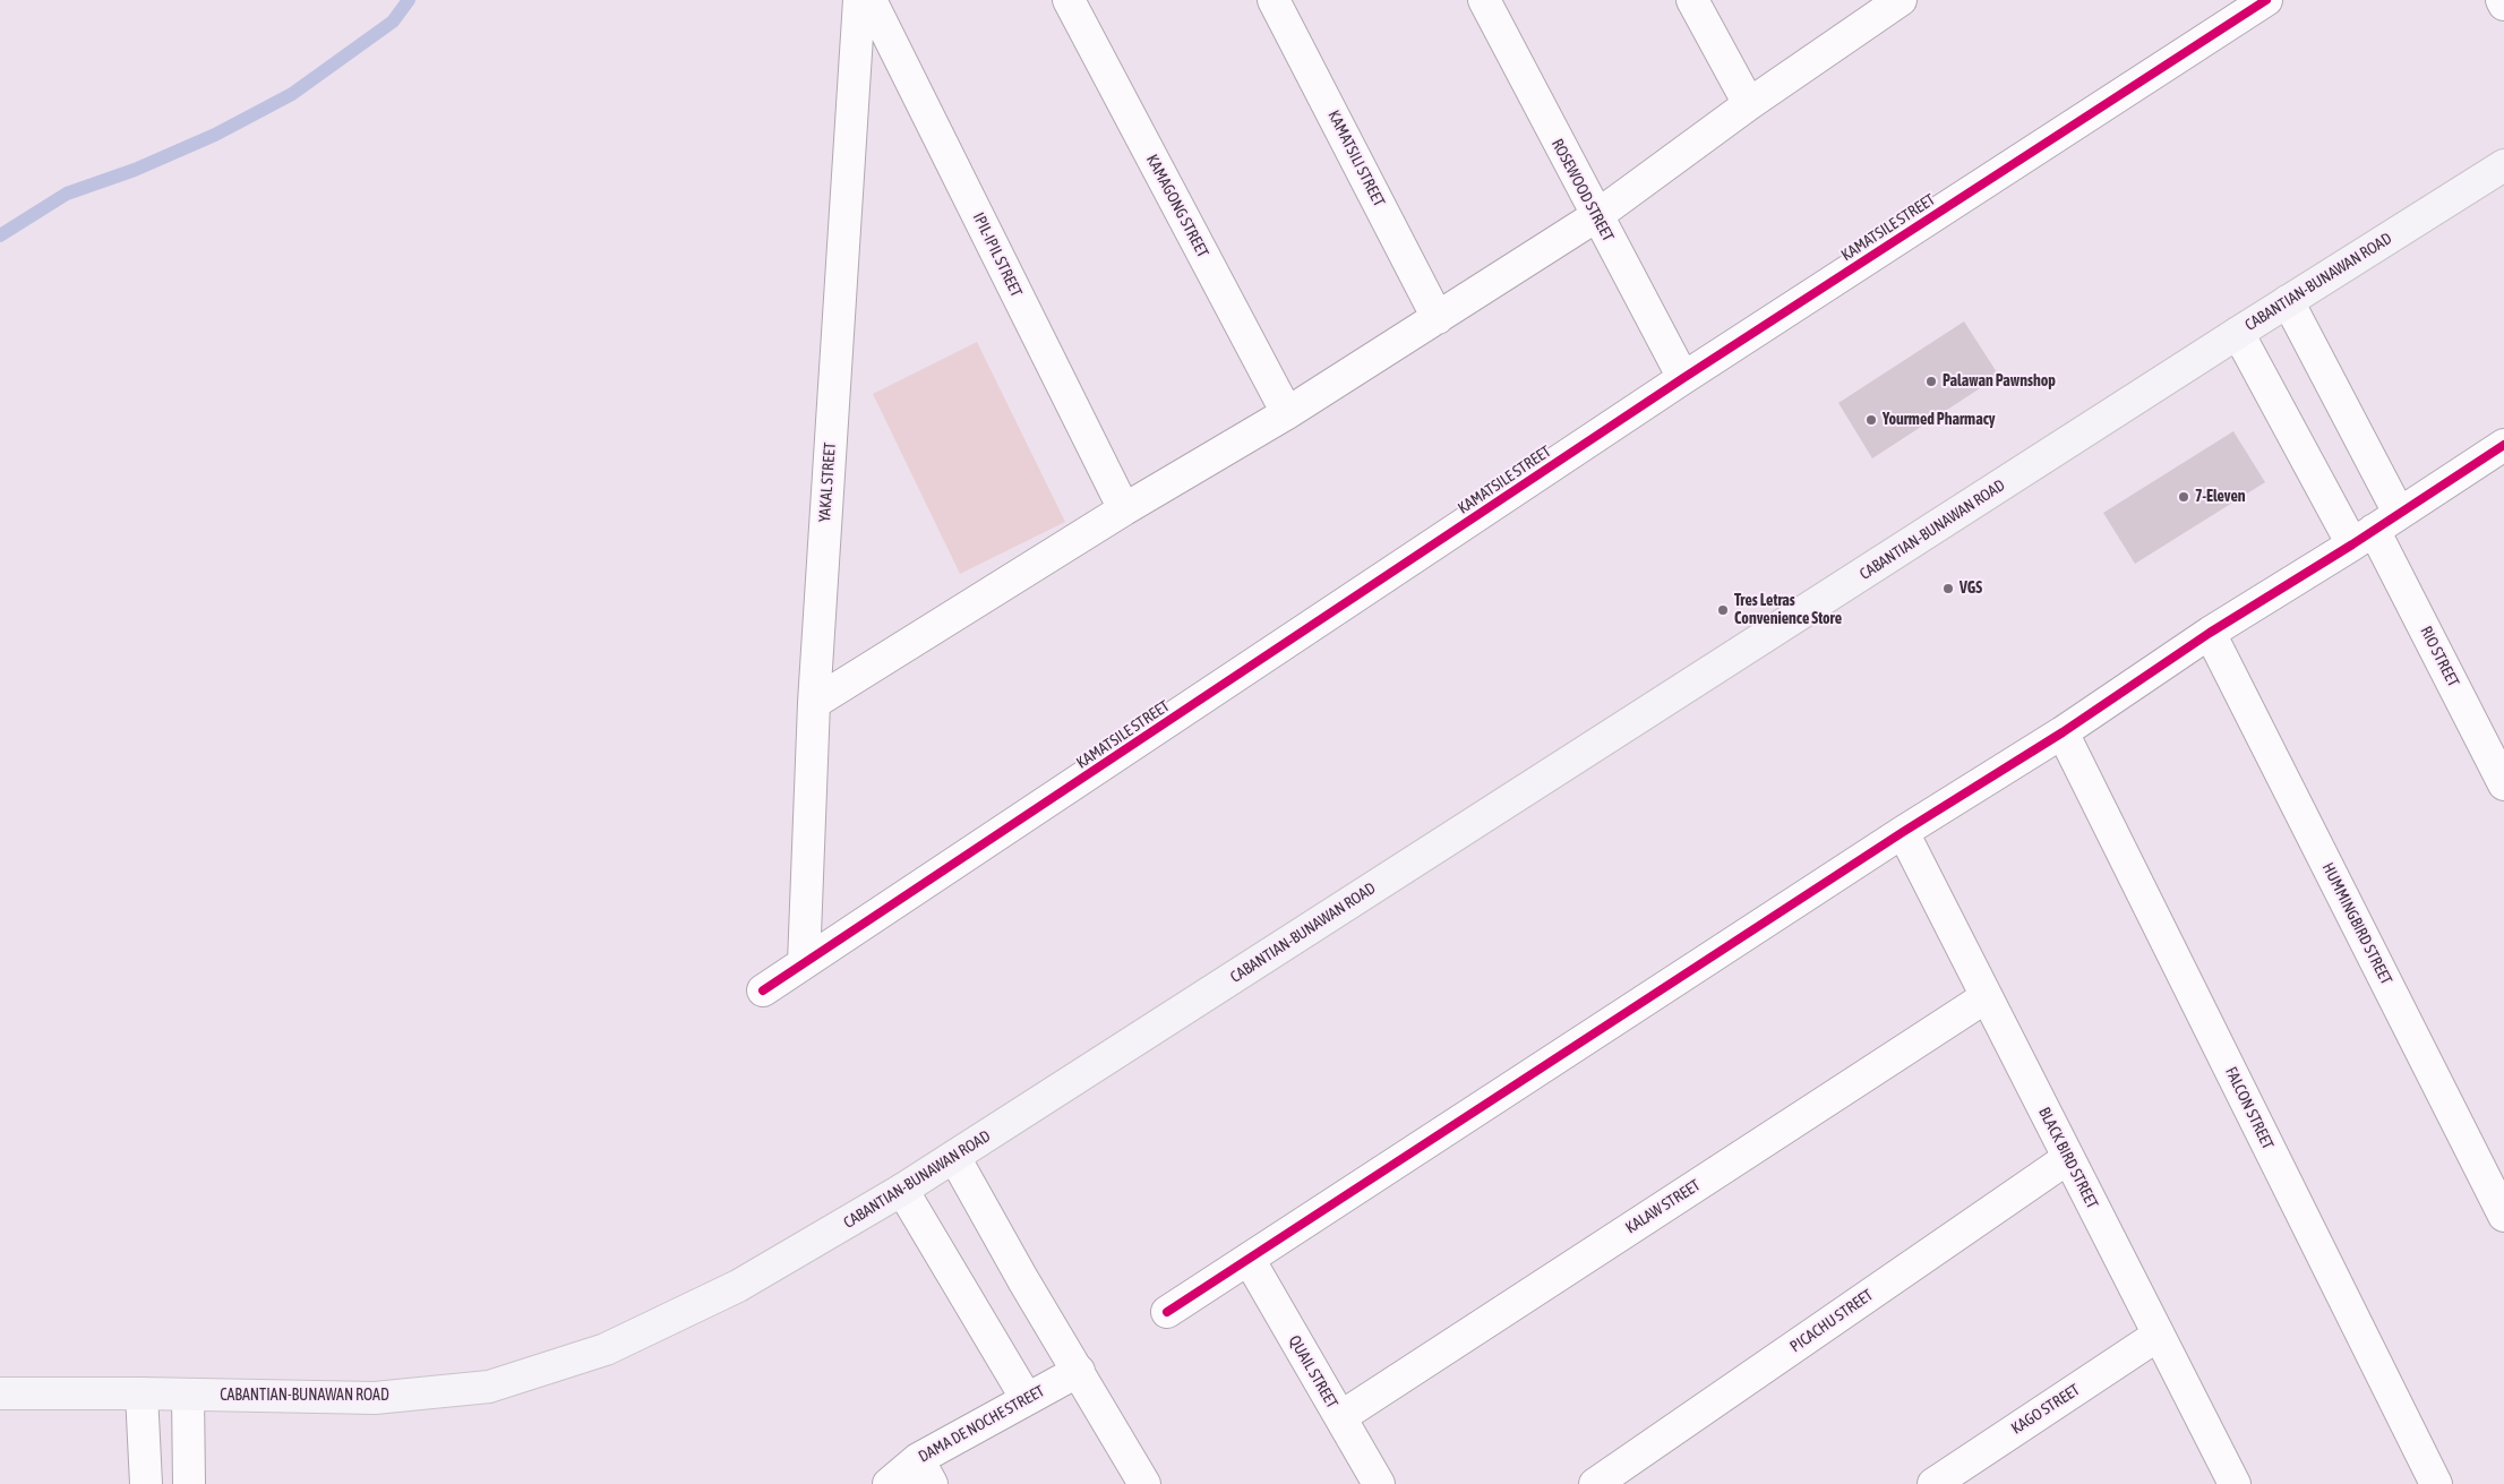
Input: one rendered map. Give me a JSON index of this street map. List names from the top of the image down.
{
  "streets": {
    "main road": ["CABANTIAN-BUNAWAN ROAD"],
    "street": [
      "KAMATSILI STREET",
      "ROSEWOOD STREET",
      "KAMAGONG STREET",
      "KAMATSILE STREET",
      "IPIL-IPIL STREET",
      "YAKAL STREET",
      "RIO STREET",
      "HUMMINGBIRD STREET",
      "FALCON STREET",
      "BLACK BIRD STREET",
      "KALAW STREET",
      "PICACHU STREET",
      "QUAIL STREET",
      "KAGO STREET",
      "DAMA DE NOCHE STREET"
    ]
  },
  "crossings": [
    ["ROSEWOOD STREET", "KAMATSILE STREET"],
    ["KAMATSILE STREET", "YAKAL STREET"],
    ["BLACK BIRD STREET", "KALAW STREET"],
    ["BLACK BIRD STREET", "PICACHU STREET"],
    ["BLACK BIRD STREET", "KAGO STREET"],
    ["KALAW STREET", "QUAIL STREET"]
  ],
  "places": [
    "Palawan Pawnshop",
    "Yourmed Pharmacy",
    "7-Eleven",
    "VGS",
    "Tres Letras Convenience Store"
  ]
}
